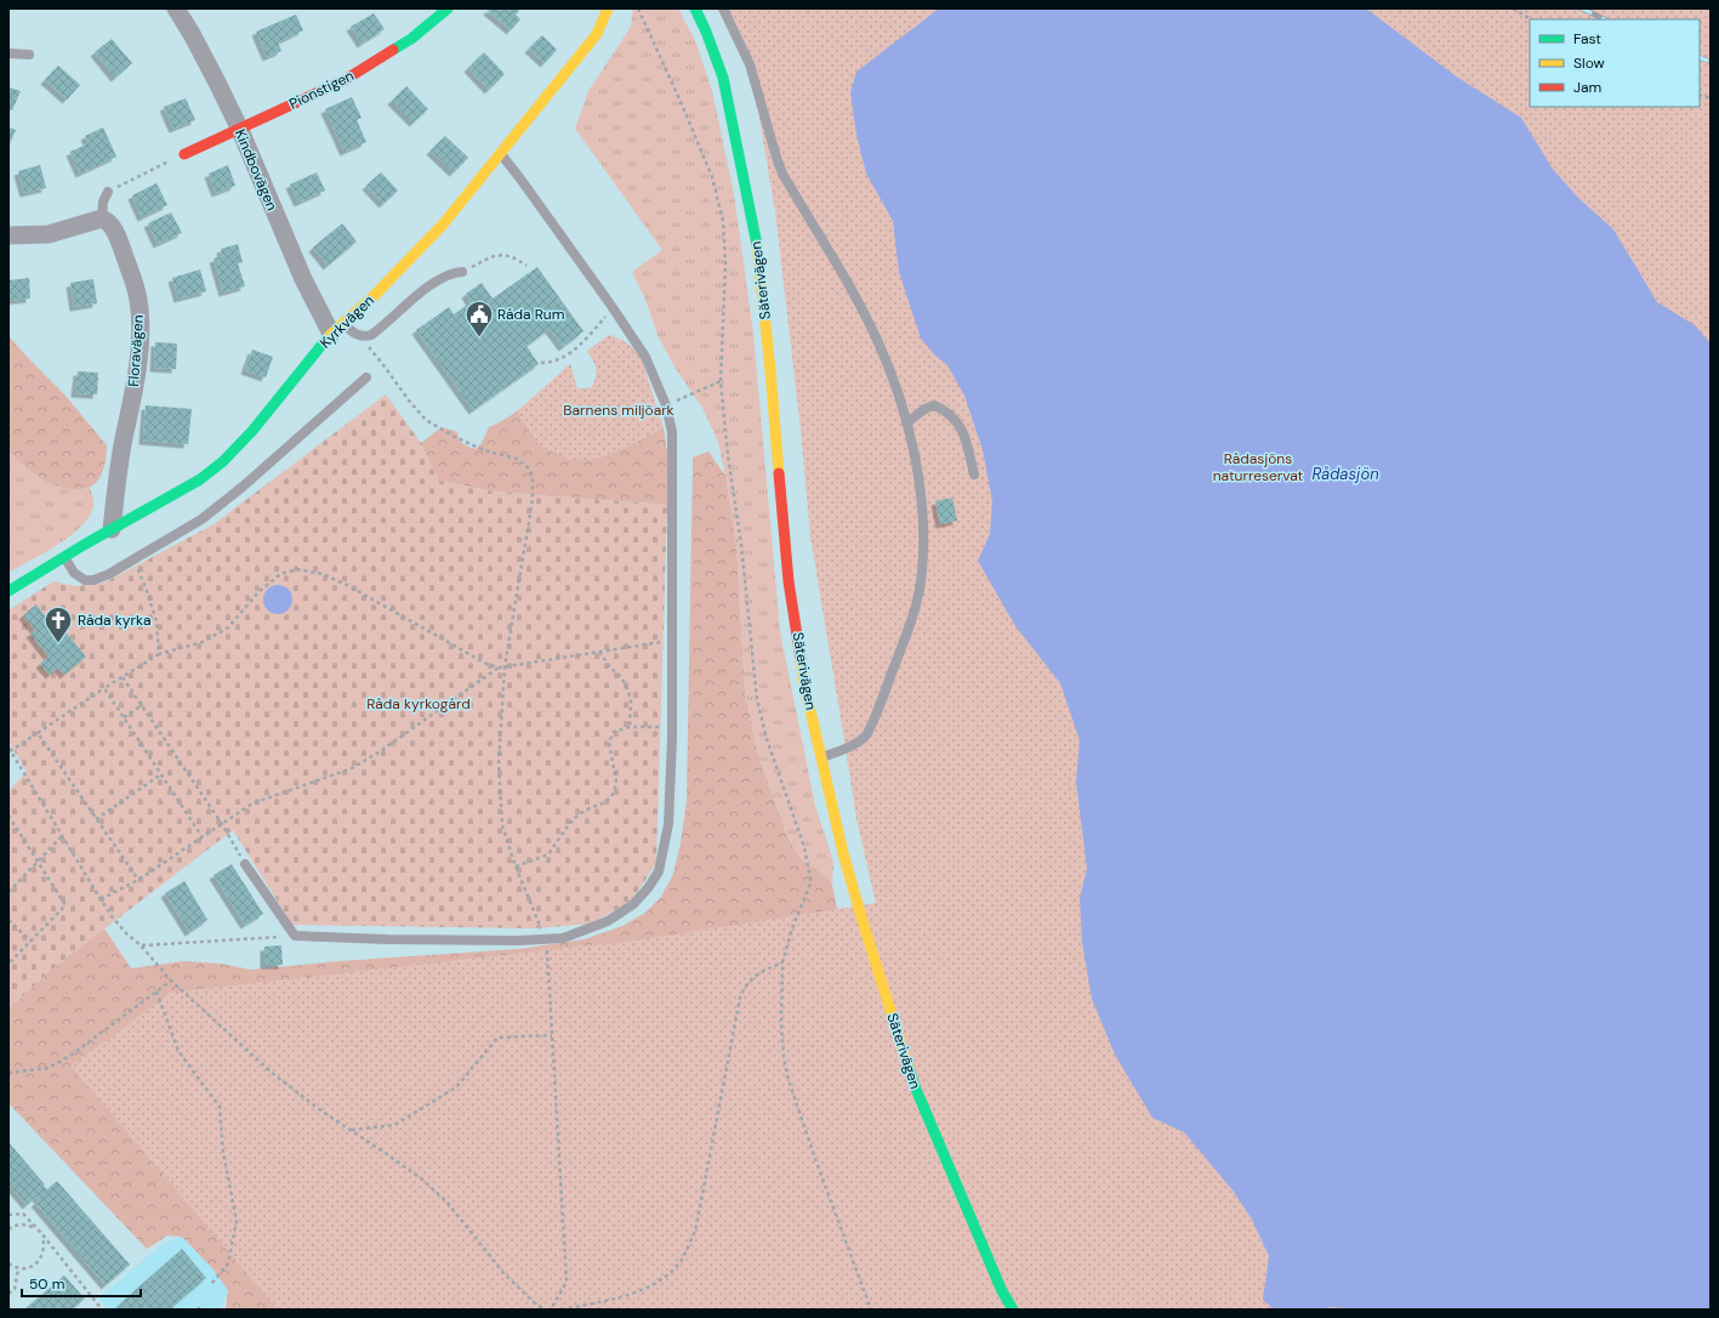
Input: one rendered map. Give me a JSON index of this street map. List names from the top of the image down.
{
  "streets": {
    "street": [
      "Pionstigen",
      "Kindbovägen",
      "Säterivägen",
      "Kyrkvägen",
      "Floravägen"
    ]
  },
  "crossings": [
    ["Pionstigen", "Kindbovägen"],
    ["Kindbovägen", "Kyrkvägen"],
    ["Kyrkvägen", "Floravägen"]
  ],
  "water": ["Rådasjön"],
  "parks": ["Barnens miljöark", "Rådasjöns naturreservat", "Råda kyrkogård"],
  "places": {
    "public building": ["Råda Rum"],
    "church": ["Råda kyrka"]
  },
  "legend": ["Fast", "Slow", "Jam"],
  "scale_bar": "50 m"
}
